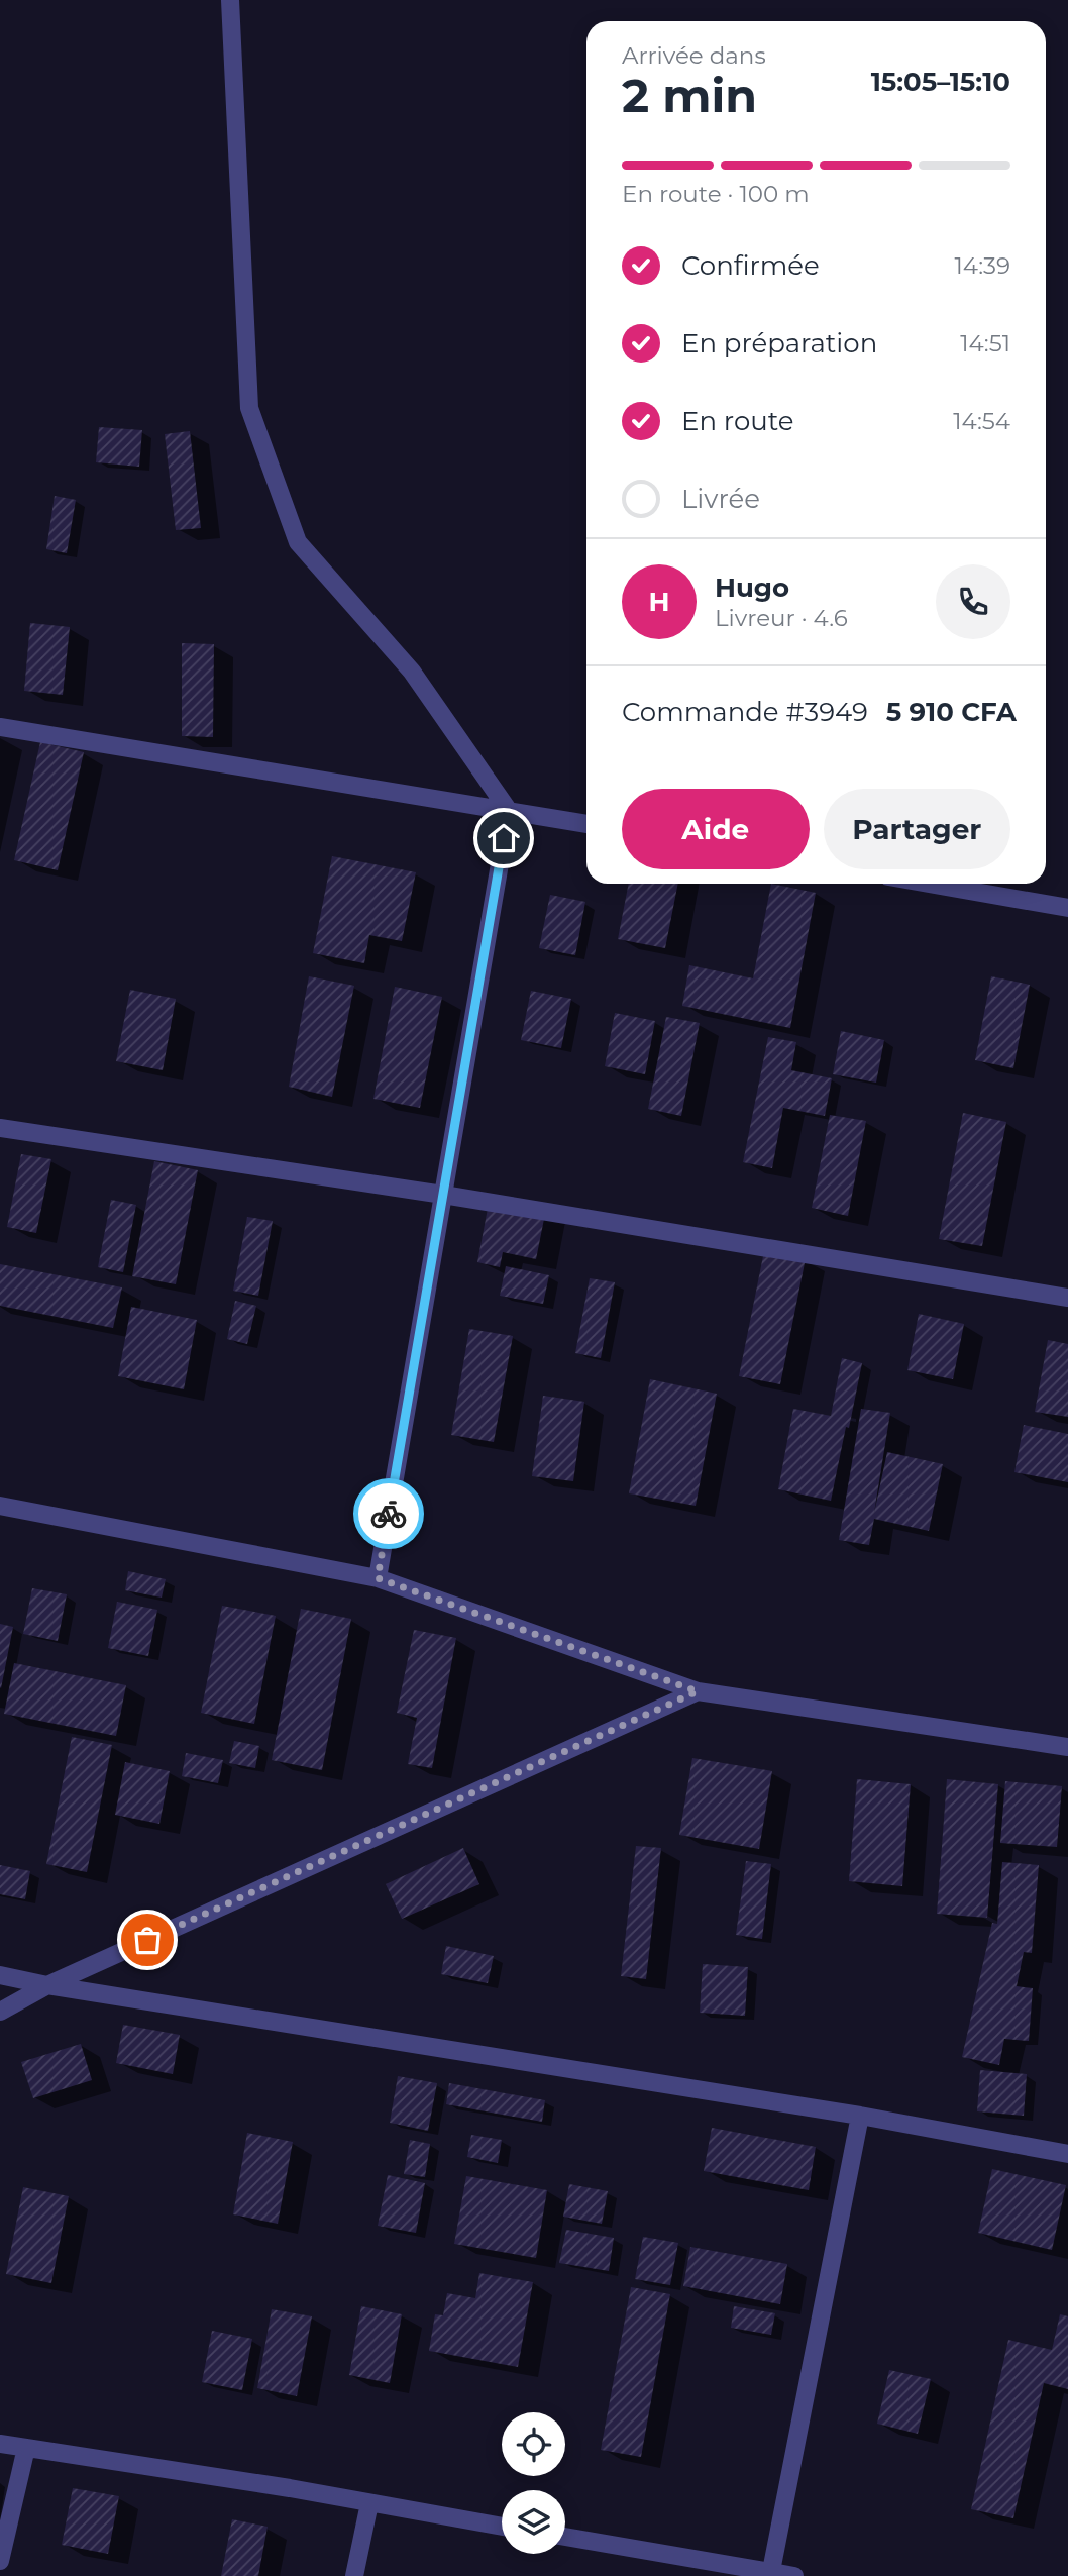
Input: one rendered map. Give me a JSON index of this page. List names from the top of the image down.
{
  "page": {
    "heading": ["2 min", "Arrivée dans", "15:05–15:10"],
    "panel": [
      "Hugo",
      "Livreur · 4.6",
      "Commande #3949",
      "5 910 CFA"
    ],
    "bar": "En route · 100 m",
    "list": [
      ["Confirmée", "14:39"],
      ["En préparation", "14:51"],
      ["En route", "14:54"],
      "Livrée"
    ],
    "round": "H",
    "buttons": ["Aide", "Partager"]
  }
}
